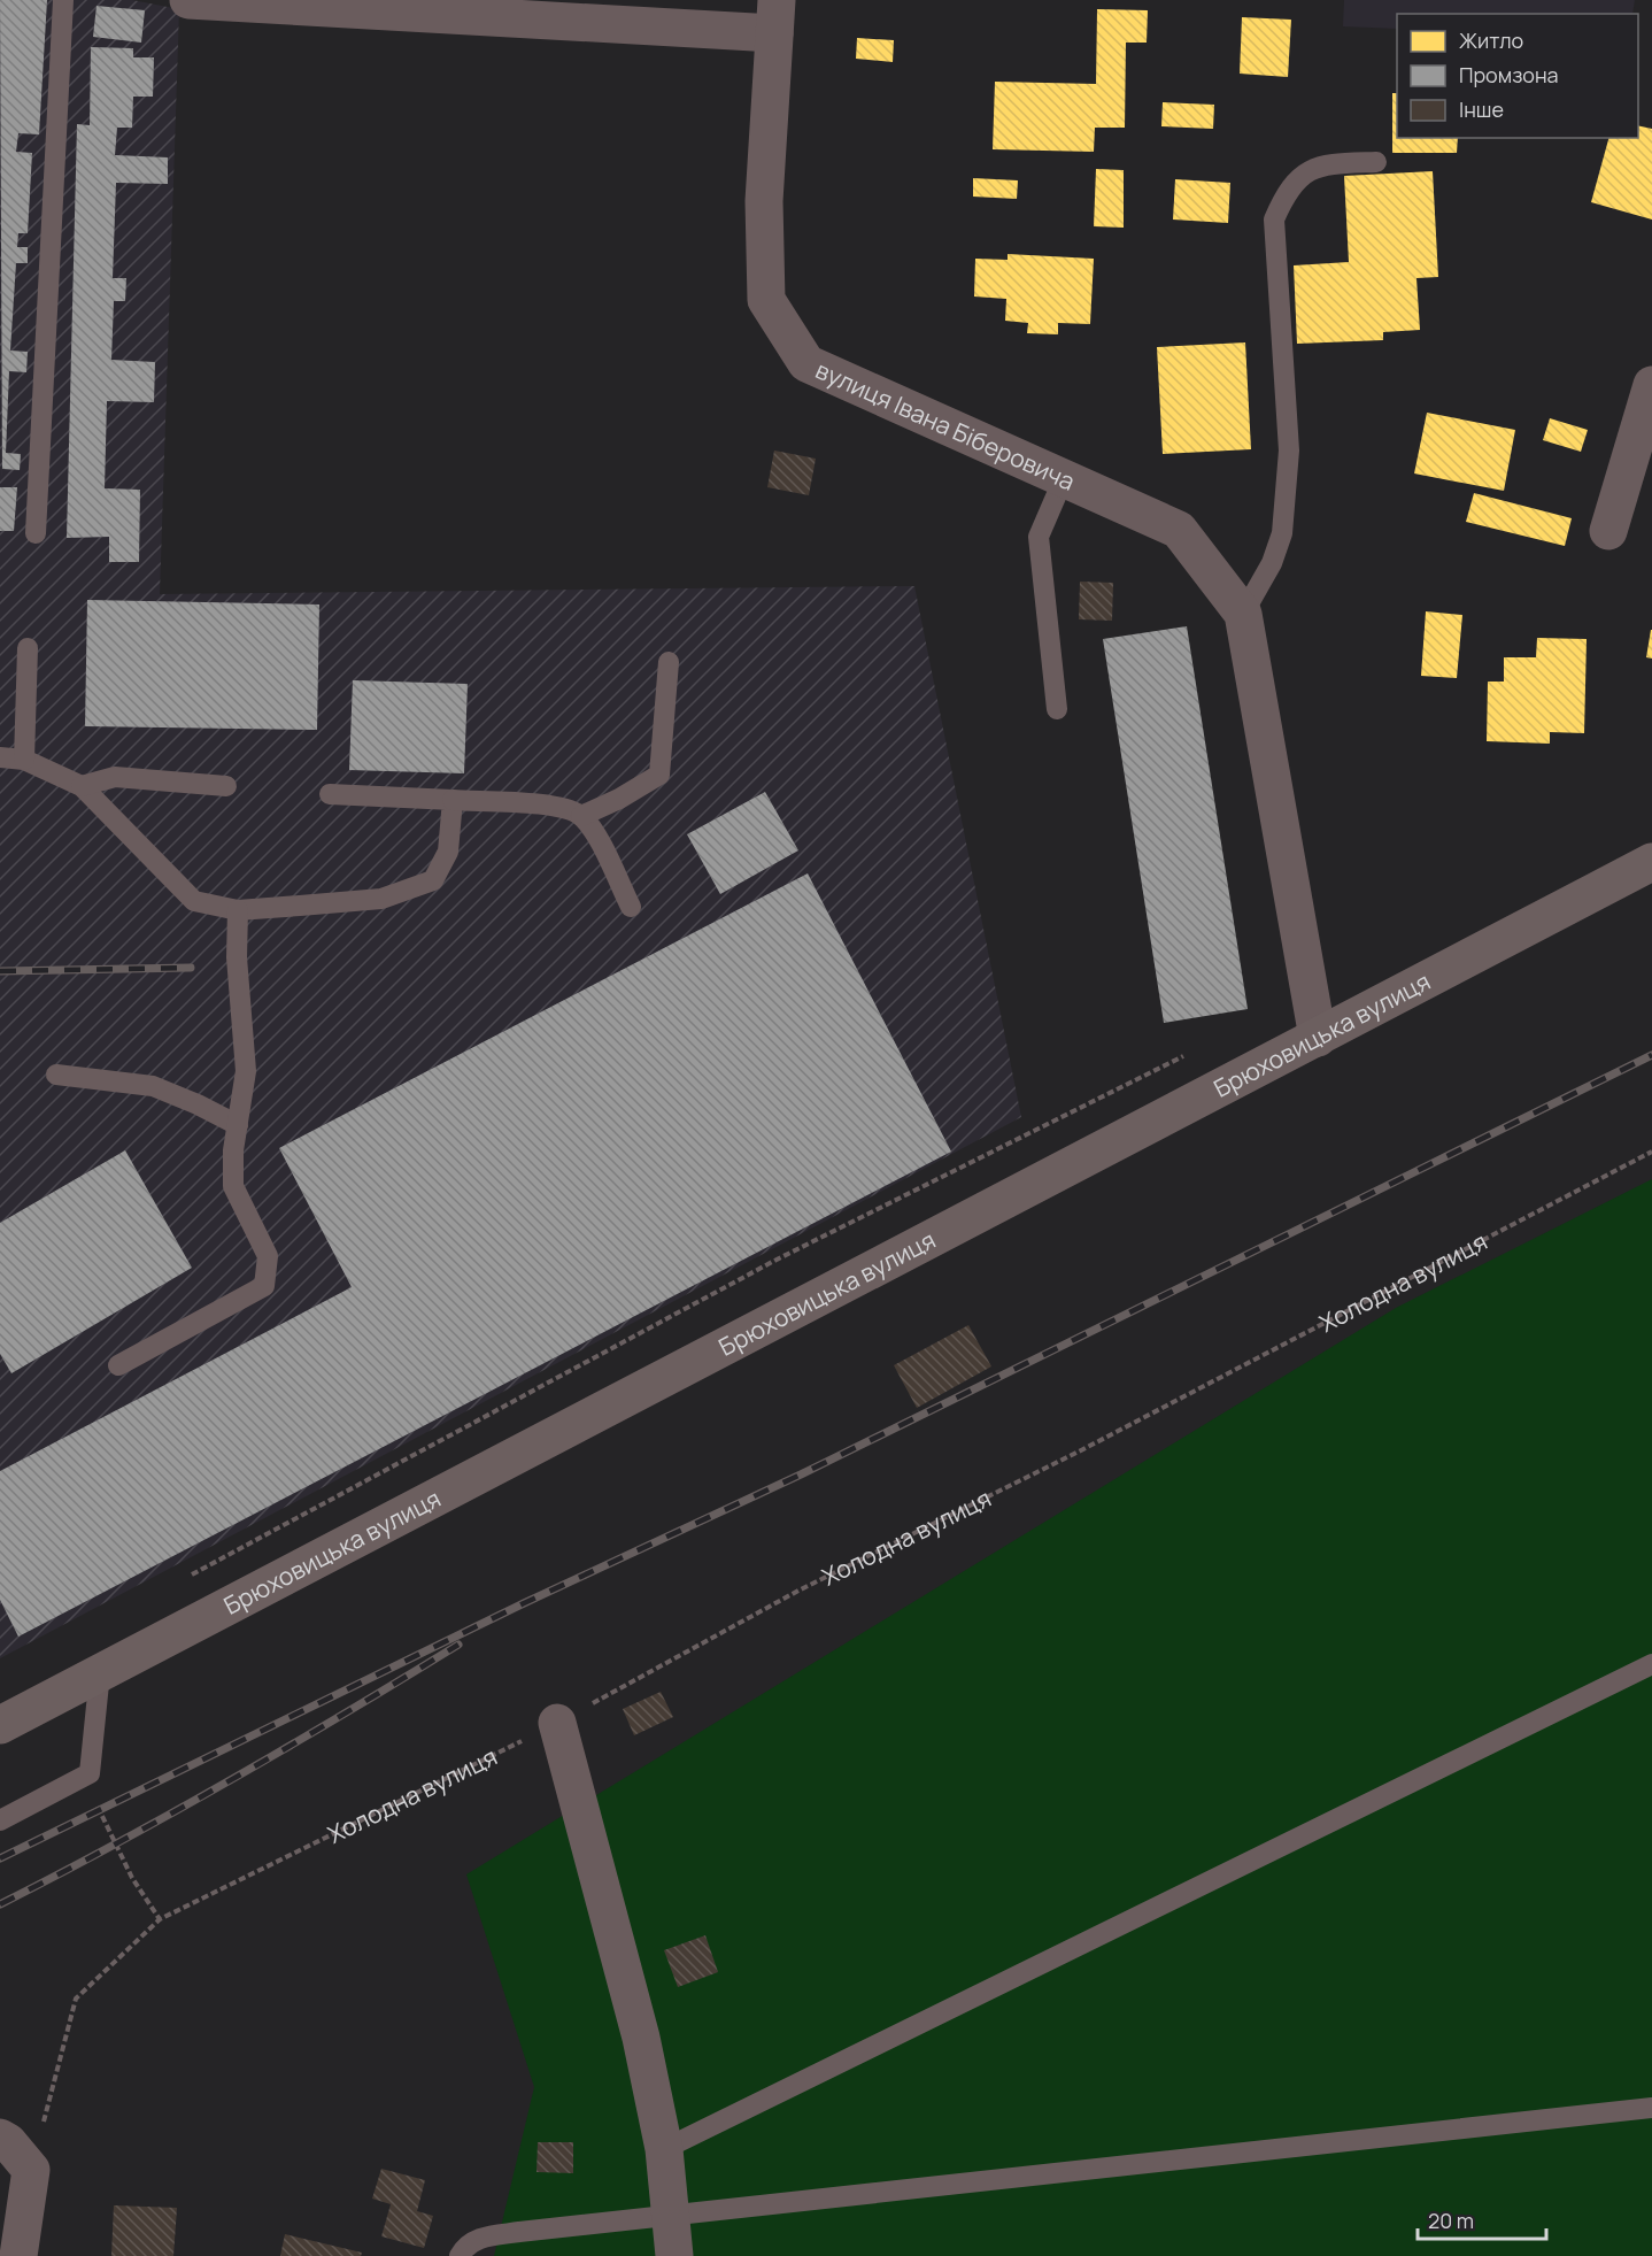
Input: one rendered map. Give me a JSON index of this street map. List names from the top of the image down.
{
  "streets": {
    "main road": ["Брюховицька вулиця"],
    "street": ["вулиця Івана Біберовича"],
    "path": ["Холодна вулиця"]
  },
  "crossings": [
    ["вулиця Івана Біберовича", "Брюховицька вулиця"]
  ],
  "legend": ["Житло", "Промзона", "Інше"],
  "scale_bar": "20 m"
}
